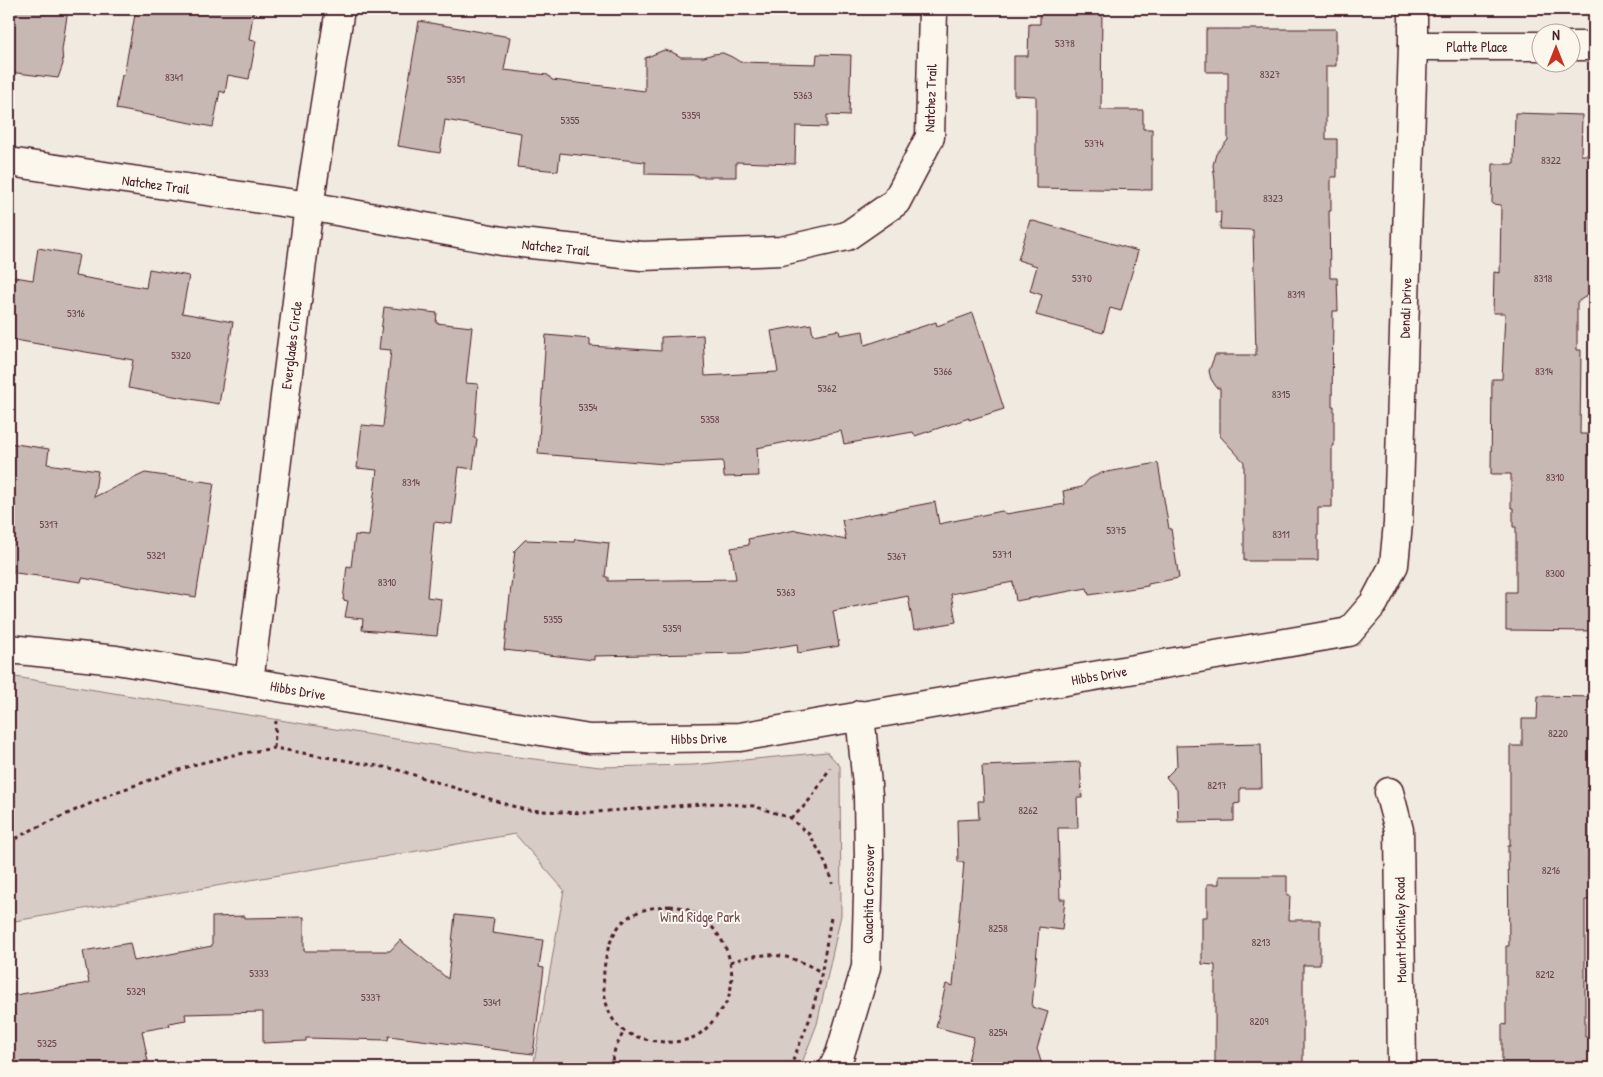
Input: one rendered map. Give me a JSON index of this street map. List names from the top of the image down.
{
  "streets": {
    "street": [
      "Platte Place",
      "Natchez Trail",
      "Denali Drive",
      "Everglades Circle",
      "Hibbs Drive",
      "Quachita Crossover",
      "Mount McKinley Road"
    ]
  },
  "crossings": [
    ["Platte Place", "Denali Drive"],
    ["Natchez Trail", "Everglades Circle"],
    ["Denali Drive", "Hibbs Drive"],
    ["Everglades Circle", "Hibbs Drive"],
    ["Hibbs Drive", "Quachita Crossover"]
  ],
  "parks": ["Wind Ridge Park"],
  "house_numbers": [
    "5378",
    "8327",
    "8341",
    "5351",
    "5363",
    "5359",
    "5355",
    "5374",
    "8322",
    "8323",
    "5370",
    "8318",
    "8319",
    "5316",
    "5320",
    "5366",
    "8314",
    "5362",
    "8315",
    "5354",
    "5358",
    "8310",
    "8314",
    "5317",
    "5375",
    "8311",
    "5371",
    "5321",
    "5367",
    "8300",
    "8310",
    "5363",
    "5355",
    "5359",
    "8220",
    "8217",
    "8262",
    "8216",
    "8258",
    "8213",
    "5333",
    "8212",
    "5329",
    "5337",
    "5341",
    "8209",
    "8254",
    "5325"
  ],
  "north": "top"
}
